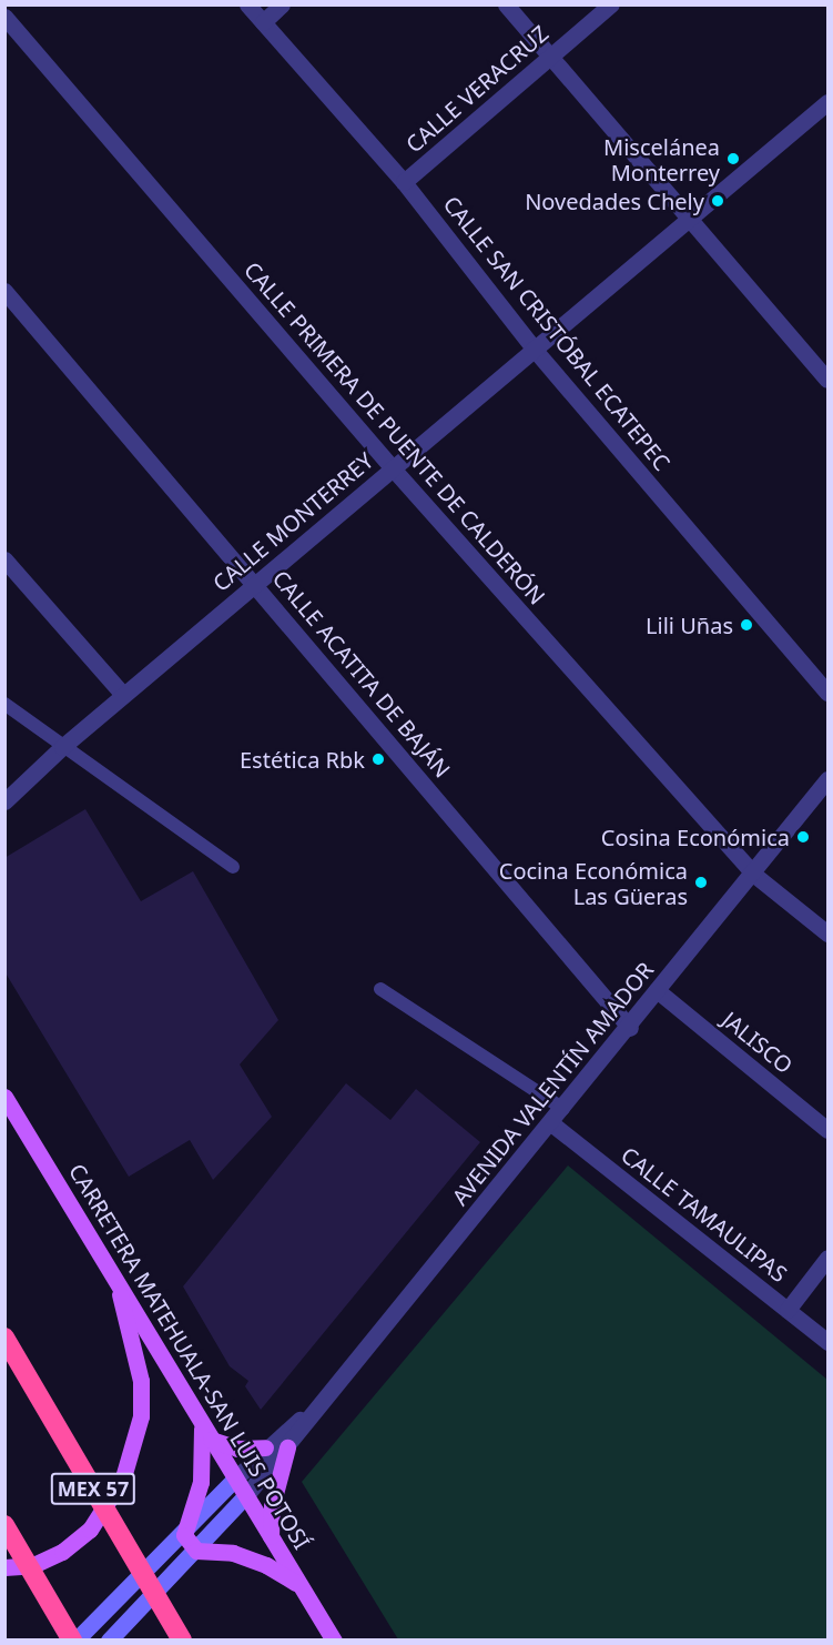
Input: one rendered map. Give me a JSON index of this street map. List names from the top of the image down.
{
  "streets": {
    "highway": ["MEX 57"],
    "main road": ["AVENIDA VALENTÍN AMADOR", "CARRETERA MATEHUALA-SAN LUIS POTOSÍ"],
    "street": [
      "CALLE VERACRUZ",
      "CALLE SAN CRISTÓBAL ECATEPEC",
      "CALLE PRIMERA DE PUENTE DE CALDERÓN",
      "CALLE MONTERREY",
      "CALLE ACATITA DE BAJÁN",
      "JALISCO",
      "CALLE TAMAULIPAS"
    ]
  },
  "crossings": [
    ["CALLE VERACRUZ", "CALLE SAN CRISTÓBAL ECATEPEC"],
    ["CALLE SAN CRISTÓBAL ECATEPEC", "CALLE MONTERREY"],
    ["CALLE PRIMERA DE PUENTE DE CALDERÓN", "CALLE MONTERREY"],
    ["CALLE PRIMERA DE PUENTE DE CALDERÓN", "AVENIDA VALENTÍN AMADOR"],
    ["CALLE MONTERREY", "CALLE ACATITA DE BAJÁN"],
    ["CALLE ACATITA DE BAJÁN", "AVENIDA VALENTÍN AMADOR"],
    ["JALISCO", "AVENIDA VALENTÍN AMADOR"],
    ["AVENIDA VALENTÍN AMADOR", "CALLE TAMAULIPAS"],
    ["AVENIDA VALENTÍN AMADOR", "CARRETERA MATEHUALA-SAN LUIS POTOSÍ"]
  ],
  "places": [
    "Miscelánea Monterrey",
    "Novedades Chely",
    "Lili Uñas",
    "Estética Rbk",
    "Cosina Económica",
    "Cocina Económica Las Güeras"
  ]
}
